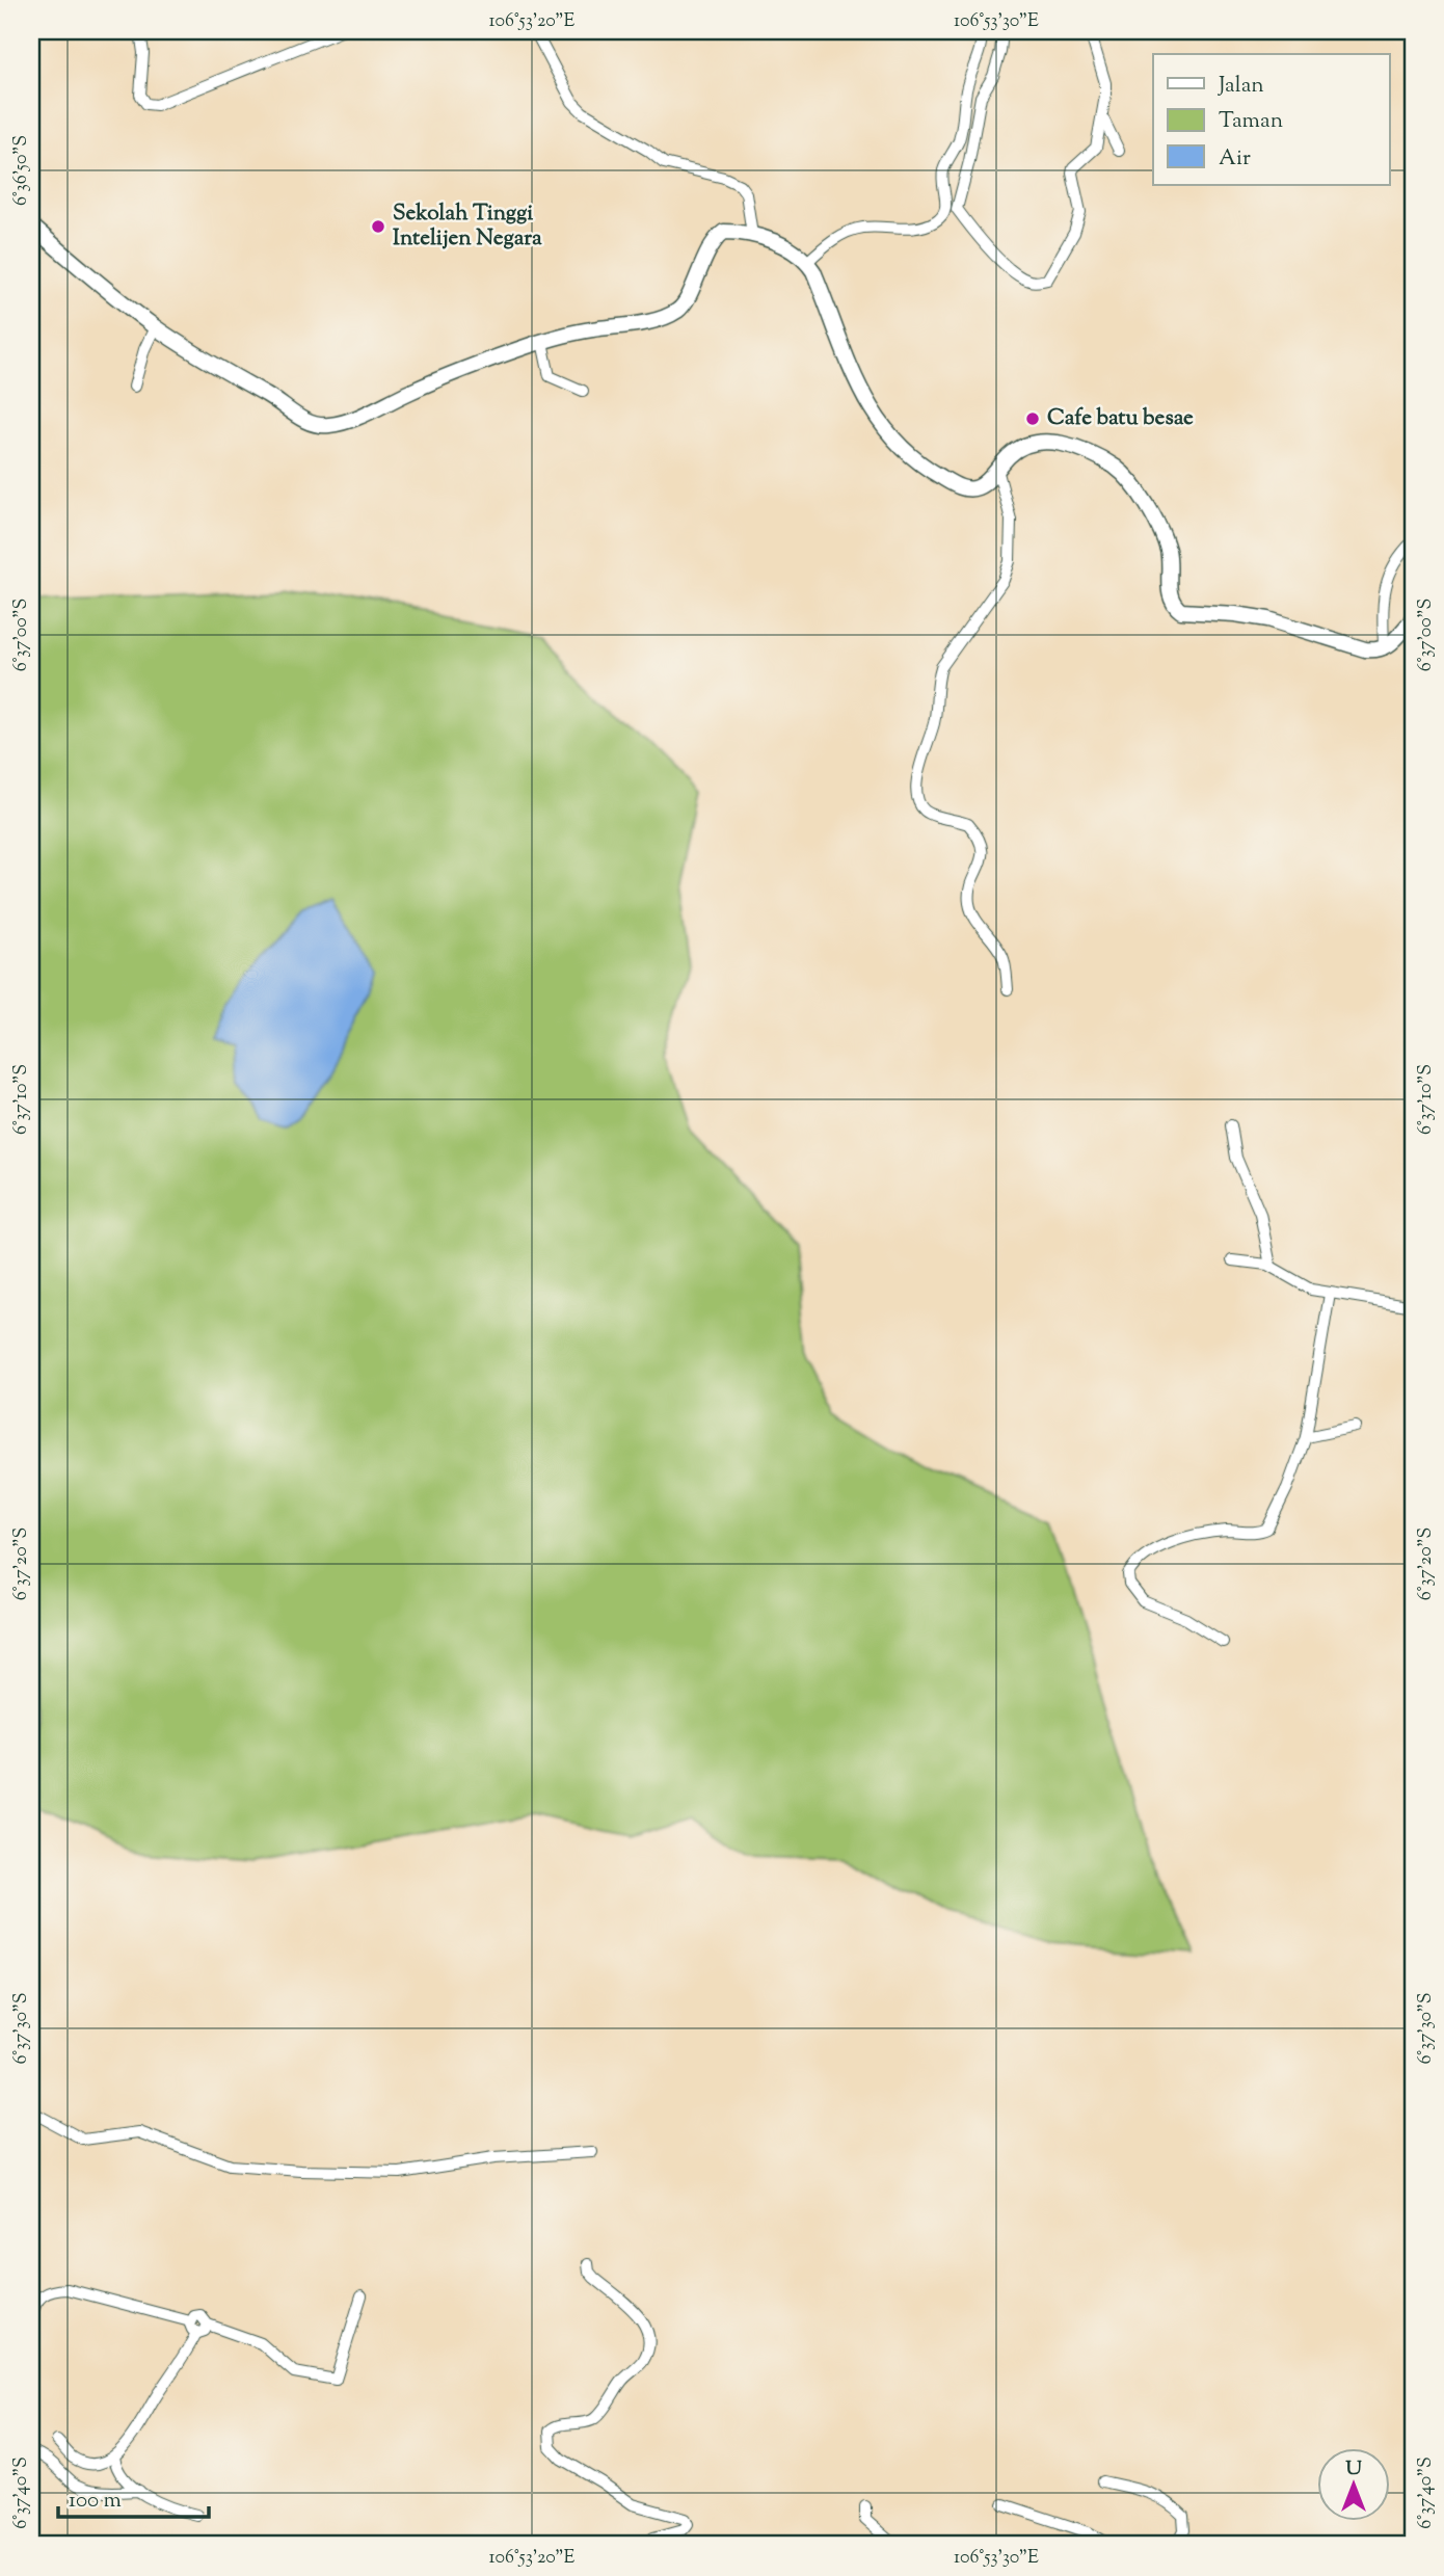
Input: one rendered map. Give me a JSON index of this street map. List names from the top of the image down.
{
  "places": ["Sekolah Tinggi Intelijen Negara", "Cafe batu besae"],
  "legend": ["Jalan", "Taman", "Air"],
  "scale_bar": "100 m",
  "north": "top",
  "coordinates": [
    "106°53'20\"E",
    "106°53'30\"E",
    "6°36'50\"S",
    "6°37'00\"S",
    "6°37'10\"S",
    "6°37'20\"S",
    "6°37'30\"S",
    "6°37'40\"S"
  ]
}
